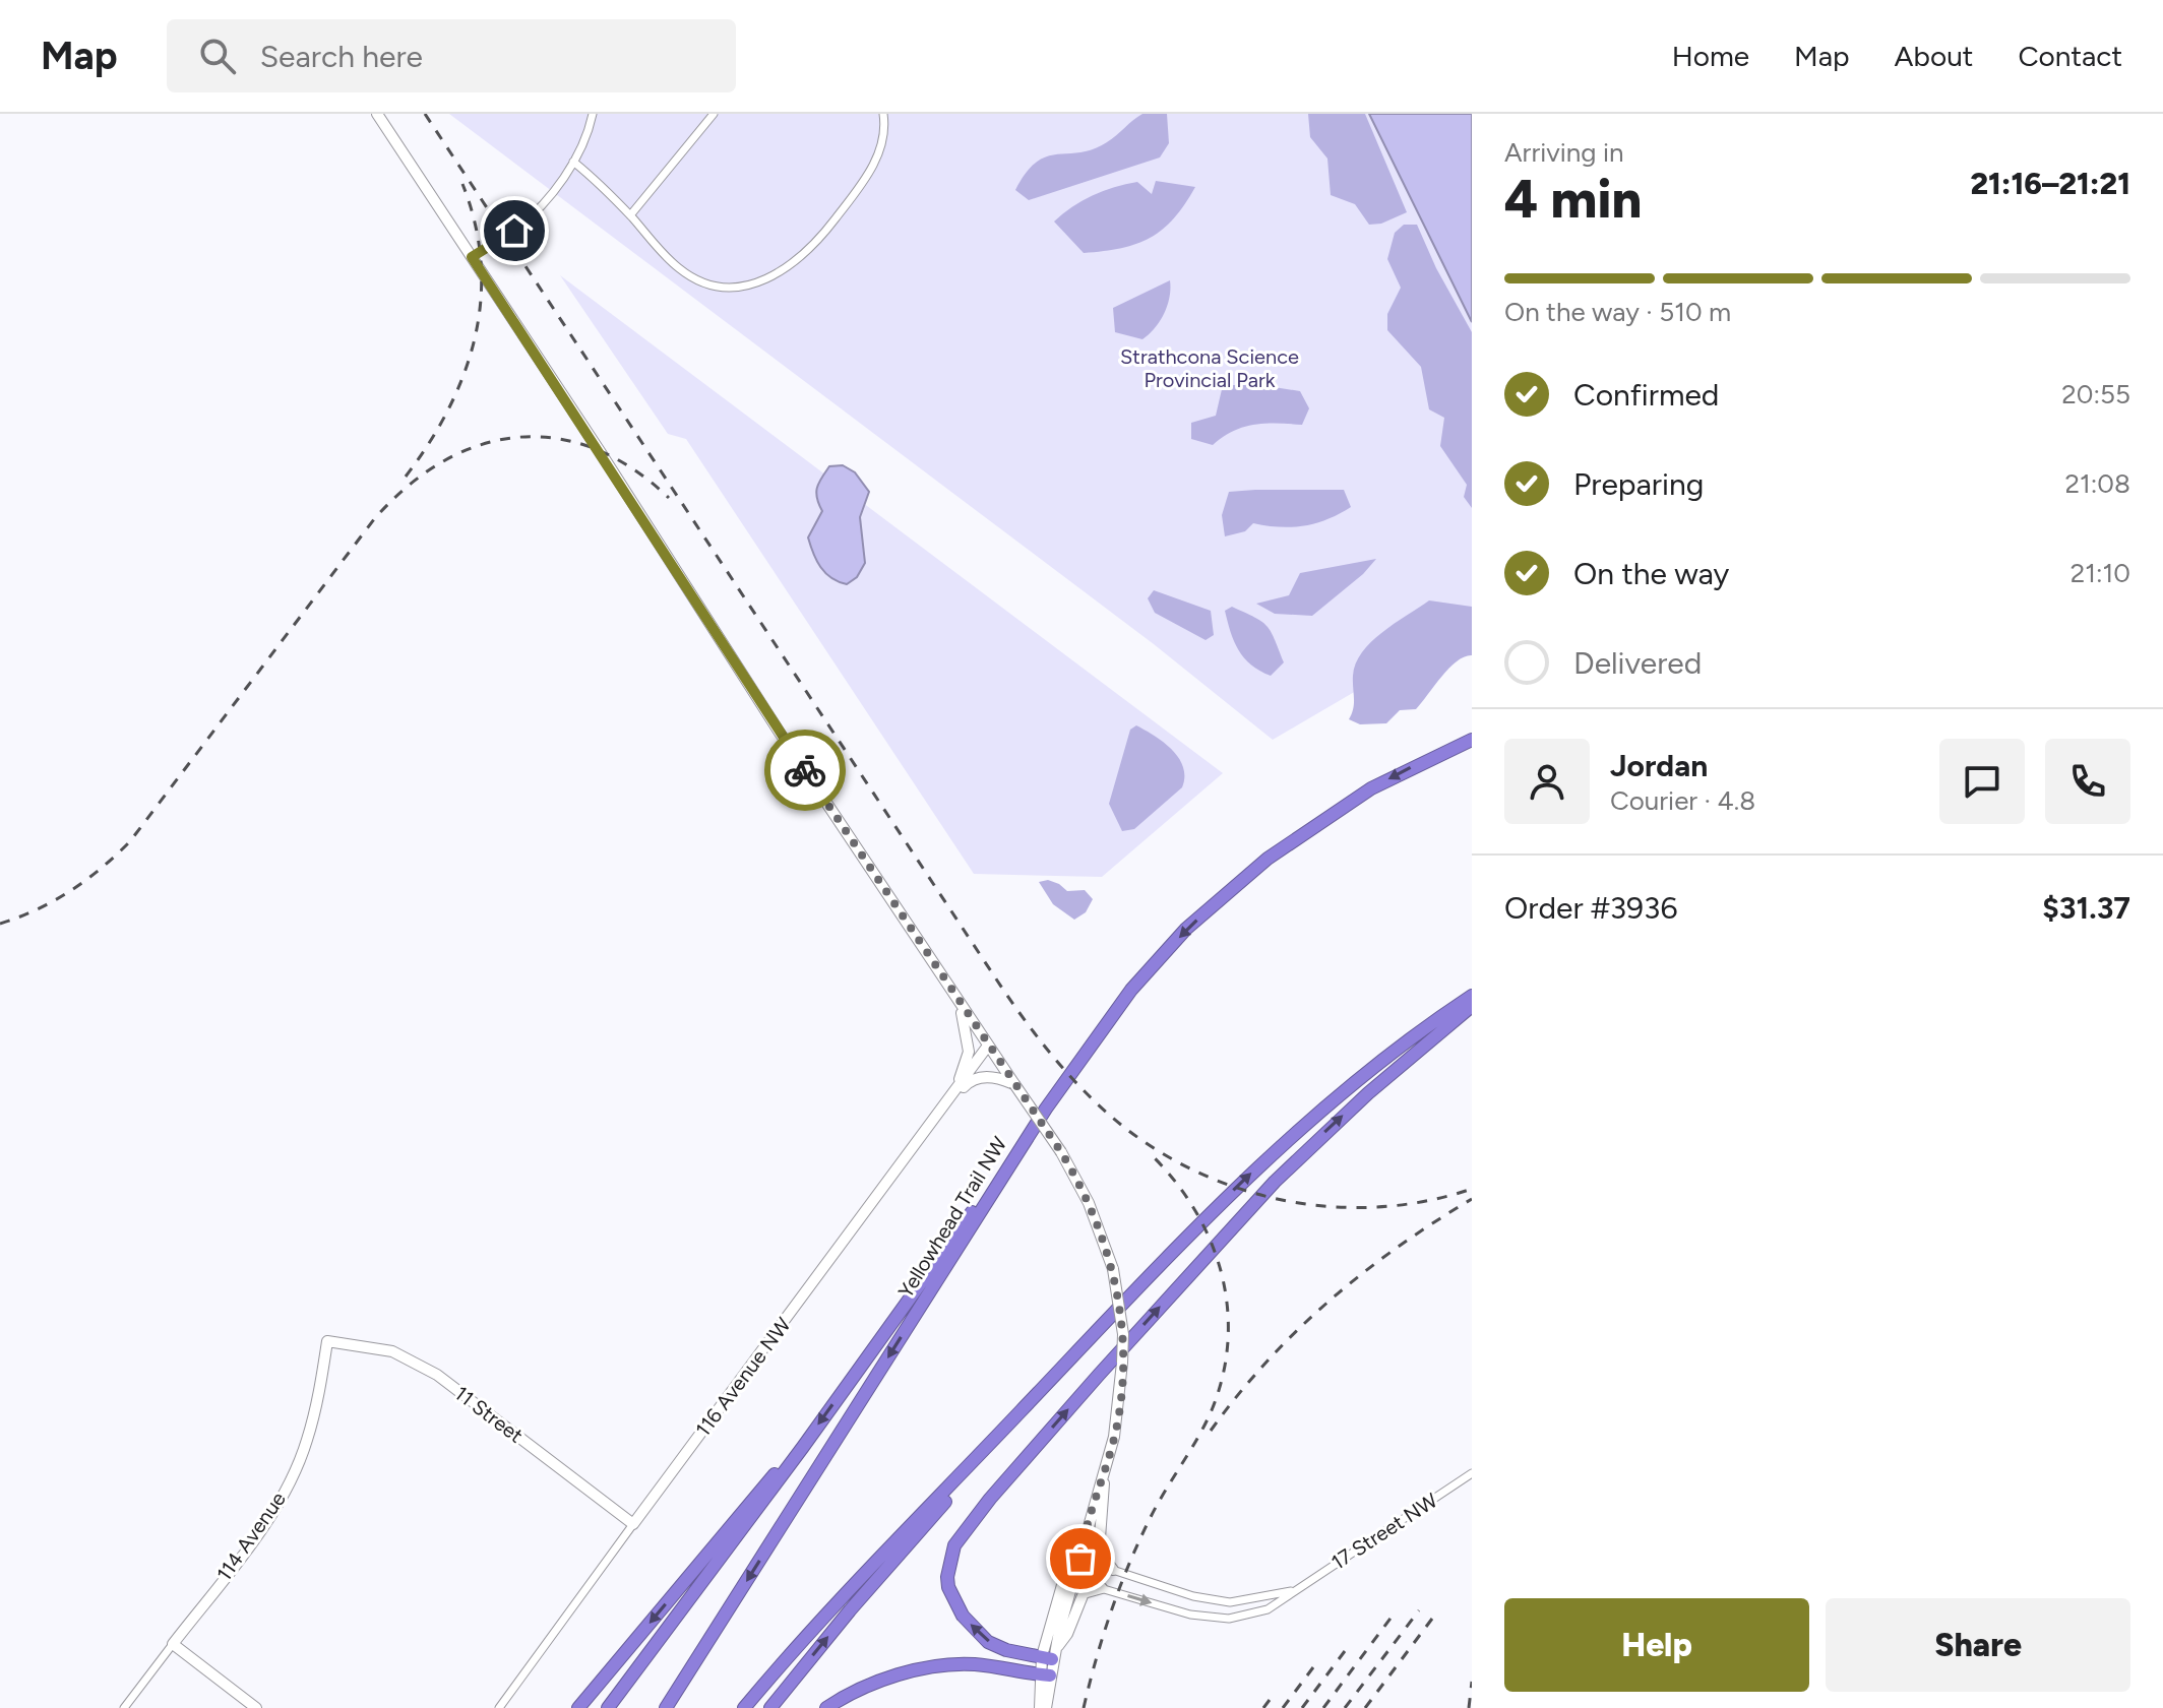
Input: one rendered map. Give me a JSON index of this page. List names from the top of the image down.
{
  "streets": {
    "highway": ["Yellowhead Trail NW"],
    "main road": ["116 Avenue NW", "11 Street", "114 Avenue"],
    "street": ["17 Street NW"]
  },
  "crossings": [
    ["116 Avenue NW", "11 Street"],
    ["11 Street", "114 Avenue"]
  ],
  "parks": ["Strathcona Science Provincial Park"],
  "page": {
    "header": "Map",
    "search": "Search here",
    "nav": [
      "Home",
      "Map",
      "About",
      "Contact"
    ],
    "heading": ["4 min", "Arriving in", "21:16–21:21"],
    "panel": [
      "Jordan",
      "Courier · 4.8",
      "Order #3936",
      "$31.37"
    ],
    "bar": "On the way · 510 m",
    "list": [
      ["Confirmed", "20:55"],
      ["Preparing", "21:08"],
      ["On the way", "21:10"],
      "Delivered"
    ],
    "buttons": ["Help", "Share"]
  }
}
